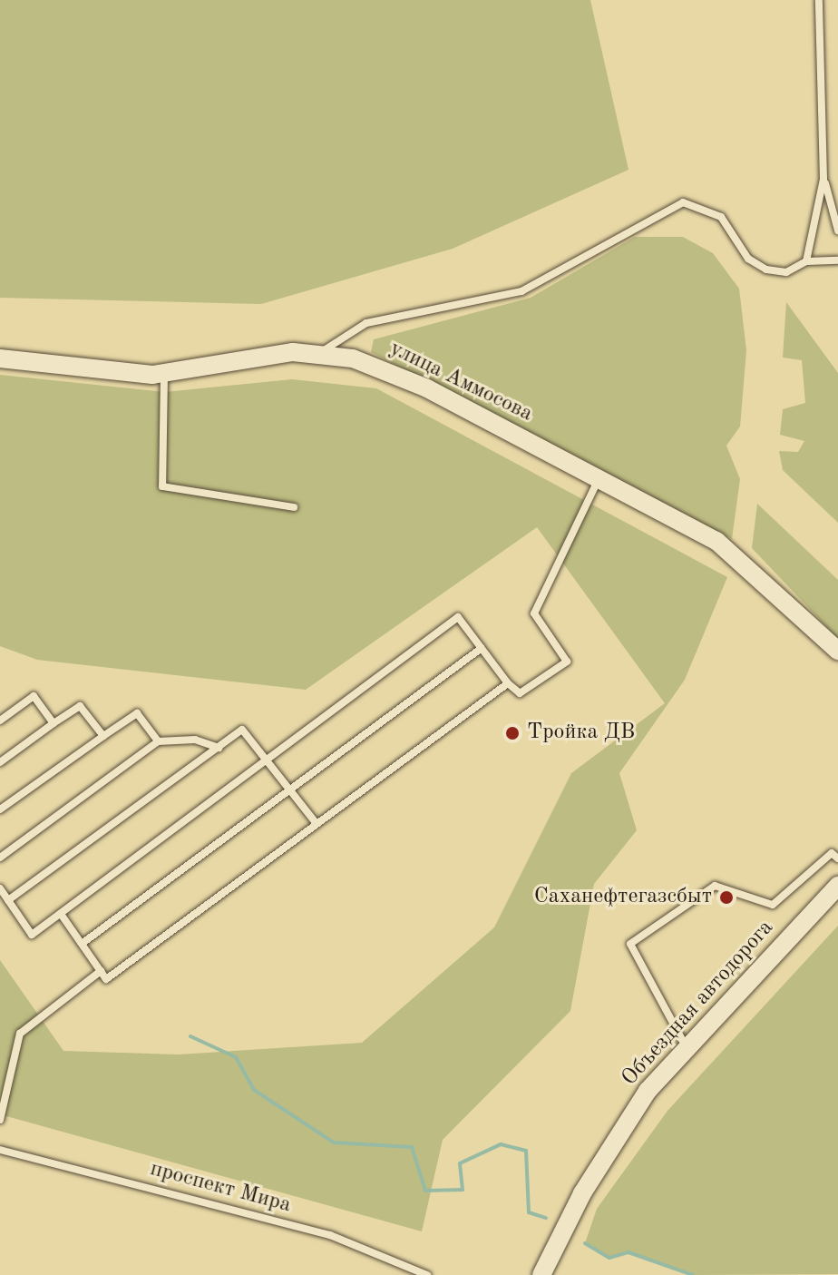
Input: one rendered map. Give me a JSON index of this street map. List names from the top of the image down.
{
  "streets": {
    "street": ["улица Аммосова", "Объездная автодорога"],
    "lane": ["проспект Мира"]
  },
  "places": ["Тройка ДВ", "Саханефтегазсбыт"]
}
